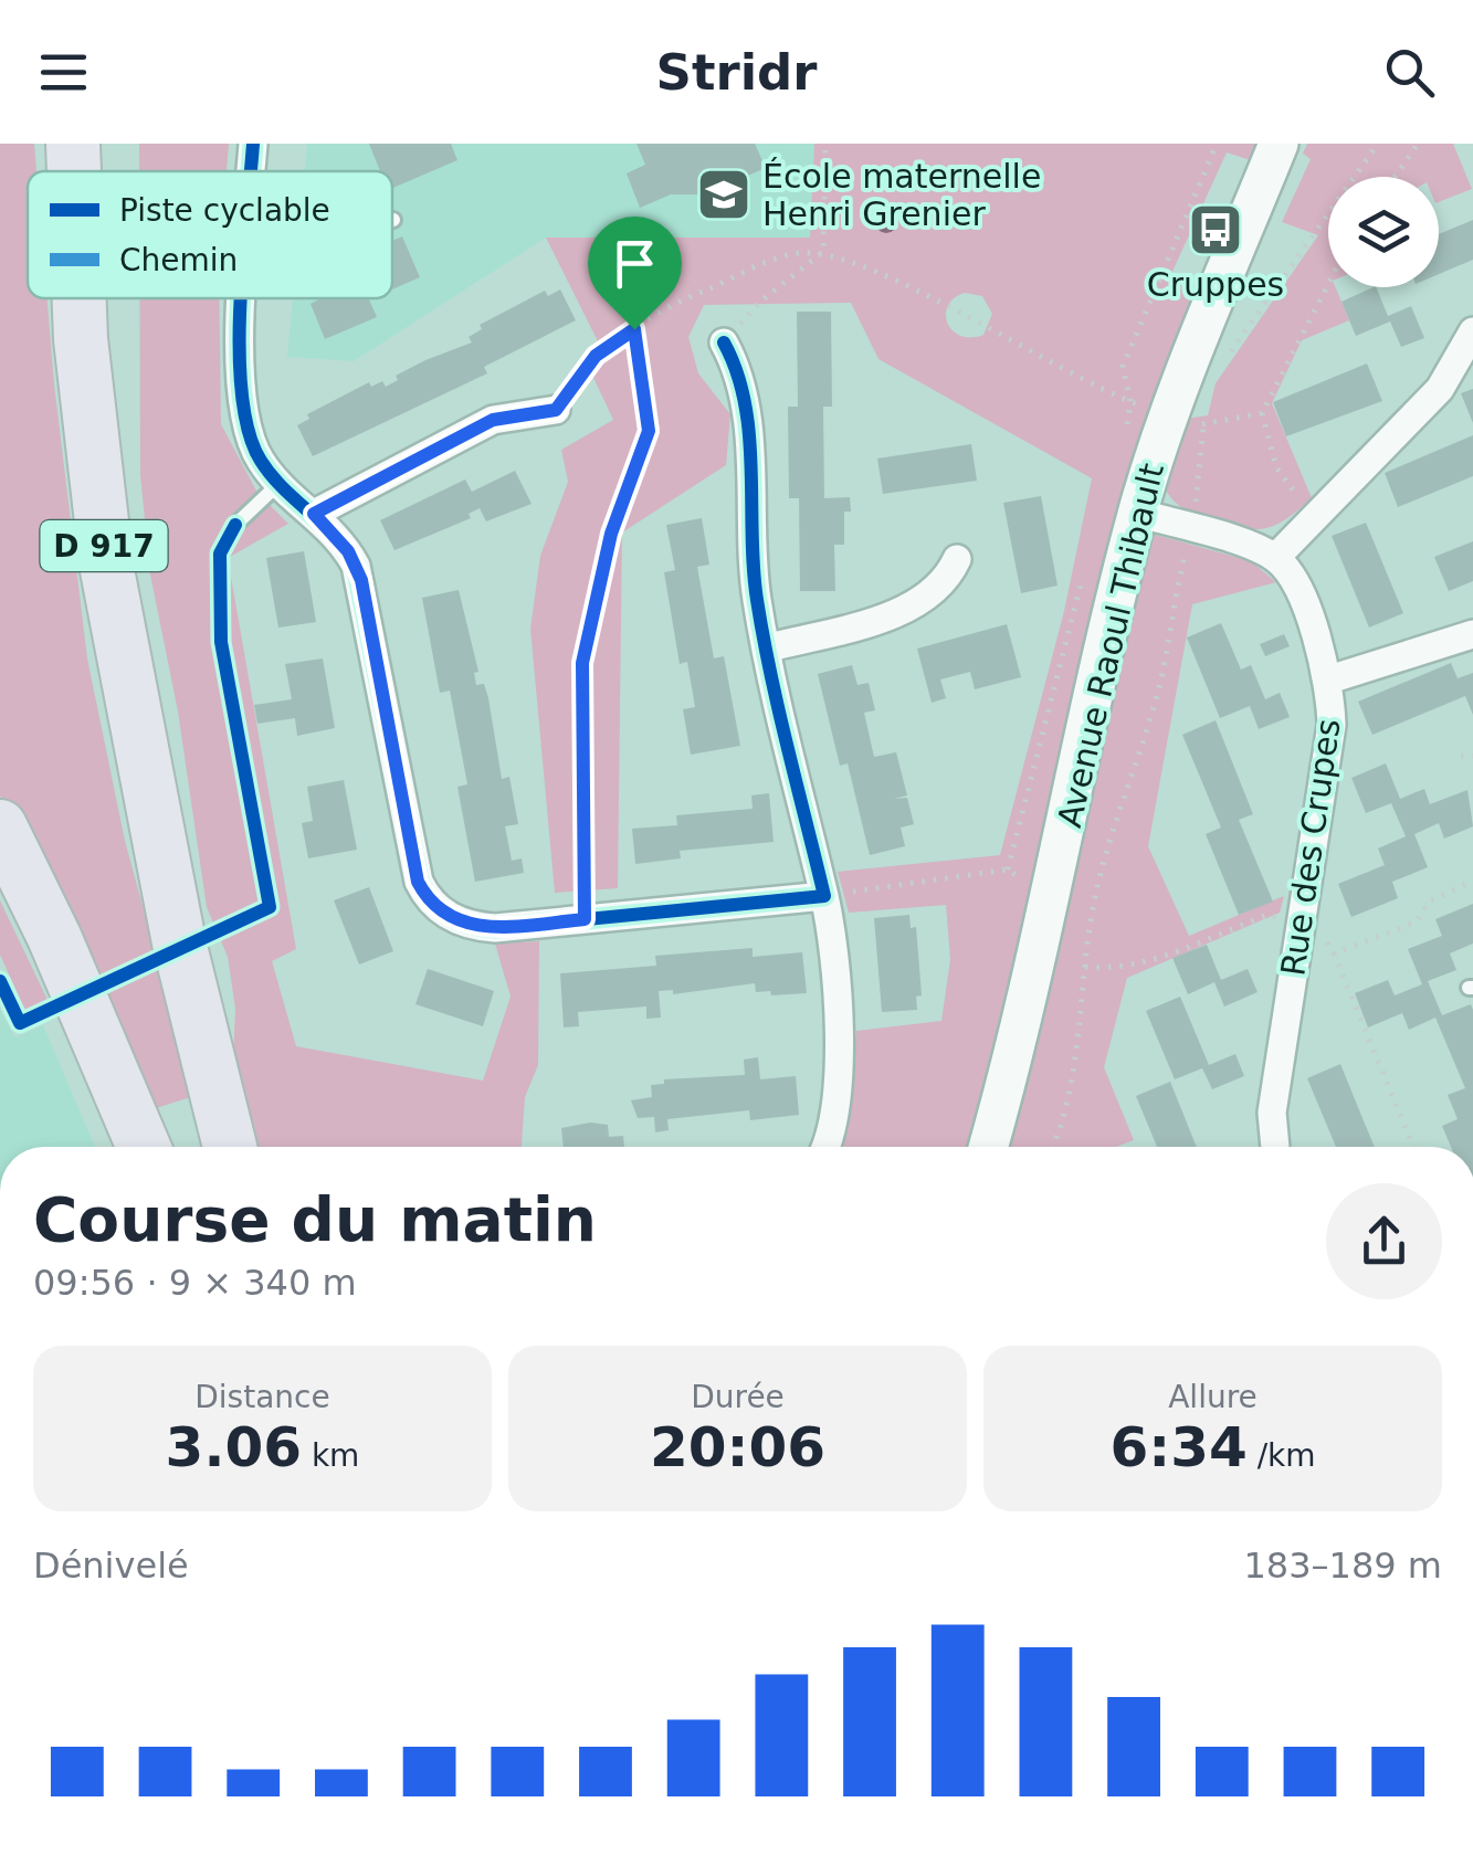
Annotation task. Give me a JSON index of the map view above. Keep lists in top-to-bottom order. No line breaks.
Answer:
{"streets":{"highway":["D 917"],"street":["Avenue Raoul Thibault","Rue des Crupes"]},"places":{"school or university":["École maternelle Henri Grenier"],"bus stop":["Cruppes"]},"legend":["Piste cyclable","Chemin"],"page":{"header":"Stridr","heading":["Course du matin","09:56 · 9 × 340 m"],"stats":[["Distance","3.06 km"],["Durée","20:06"],["Allure","6:34 /km"]],"chart":["Dénivelé","183–189 m"]}}
